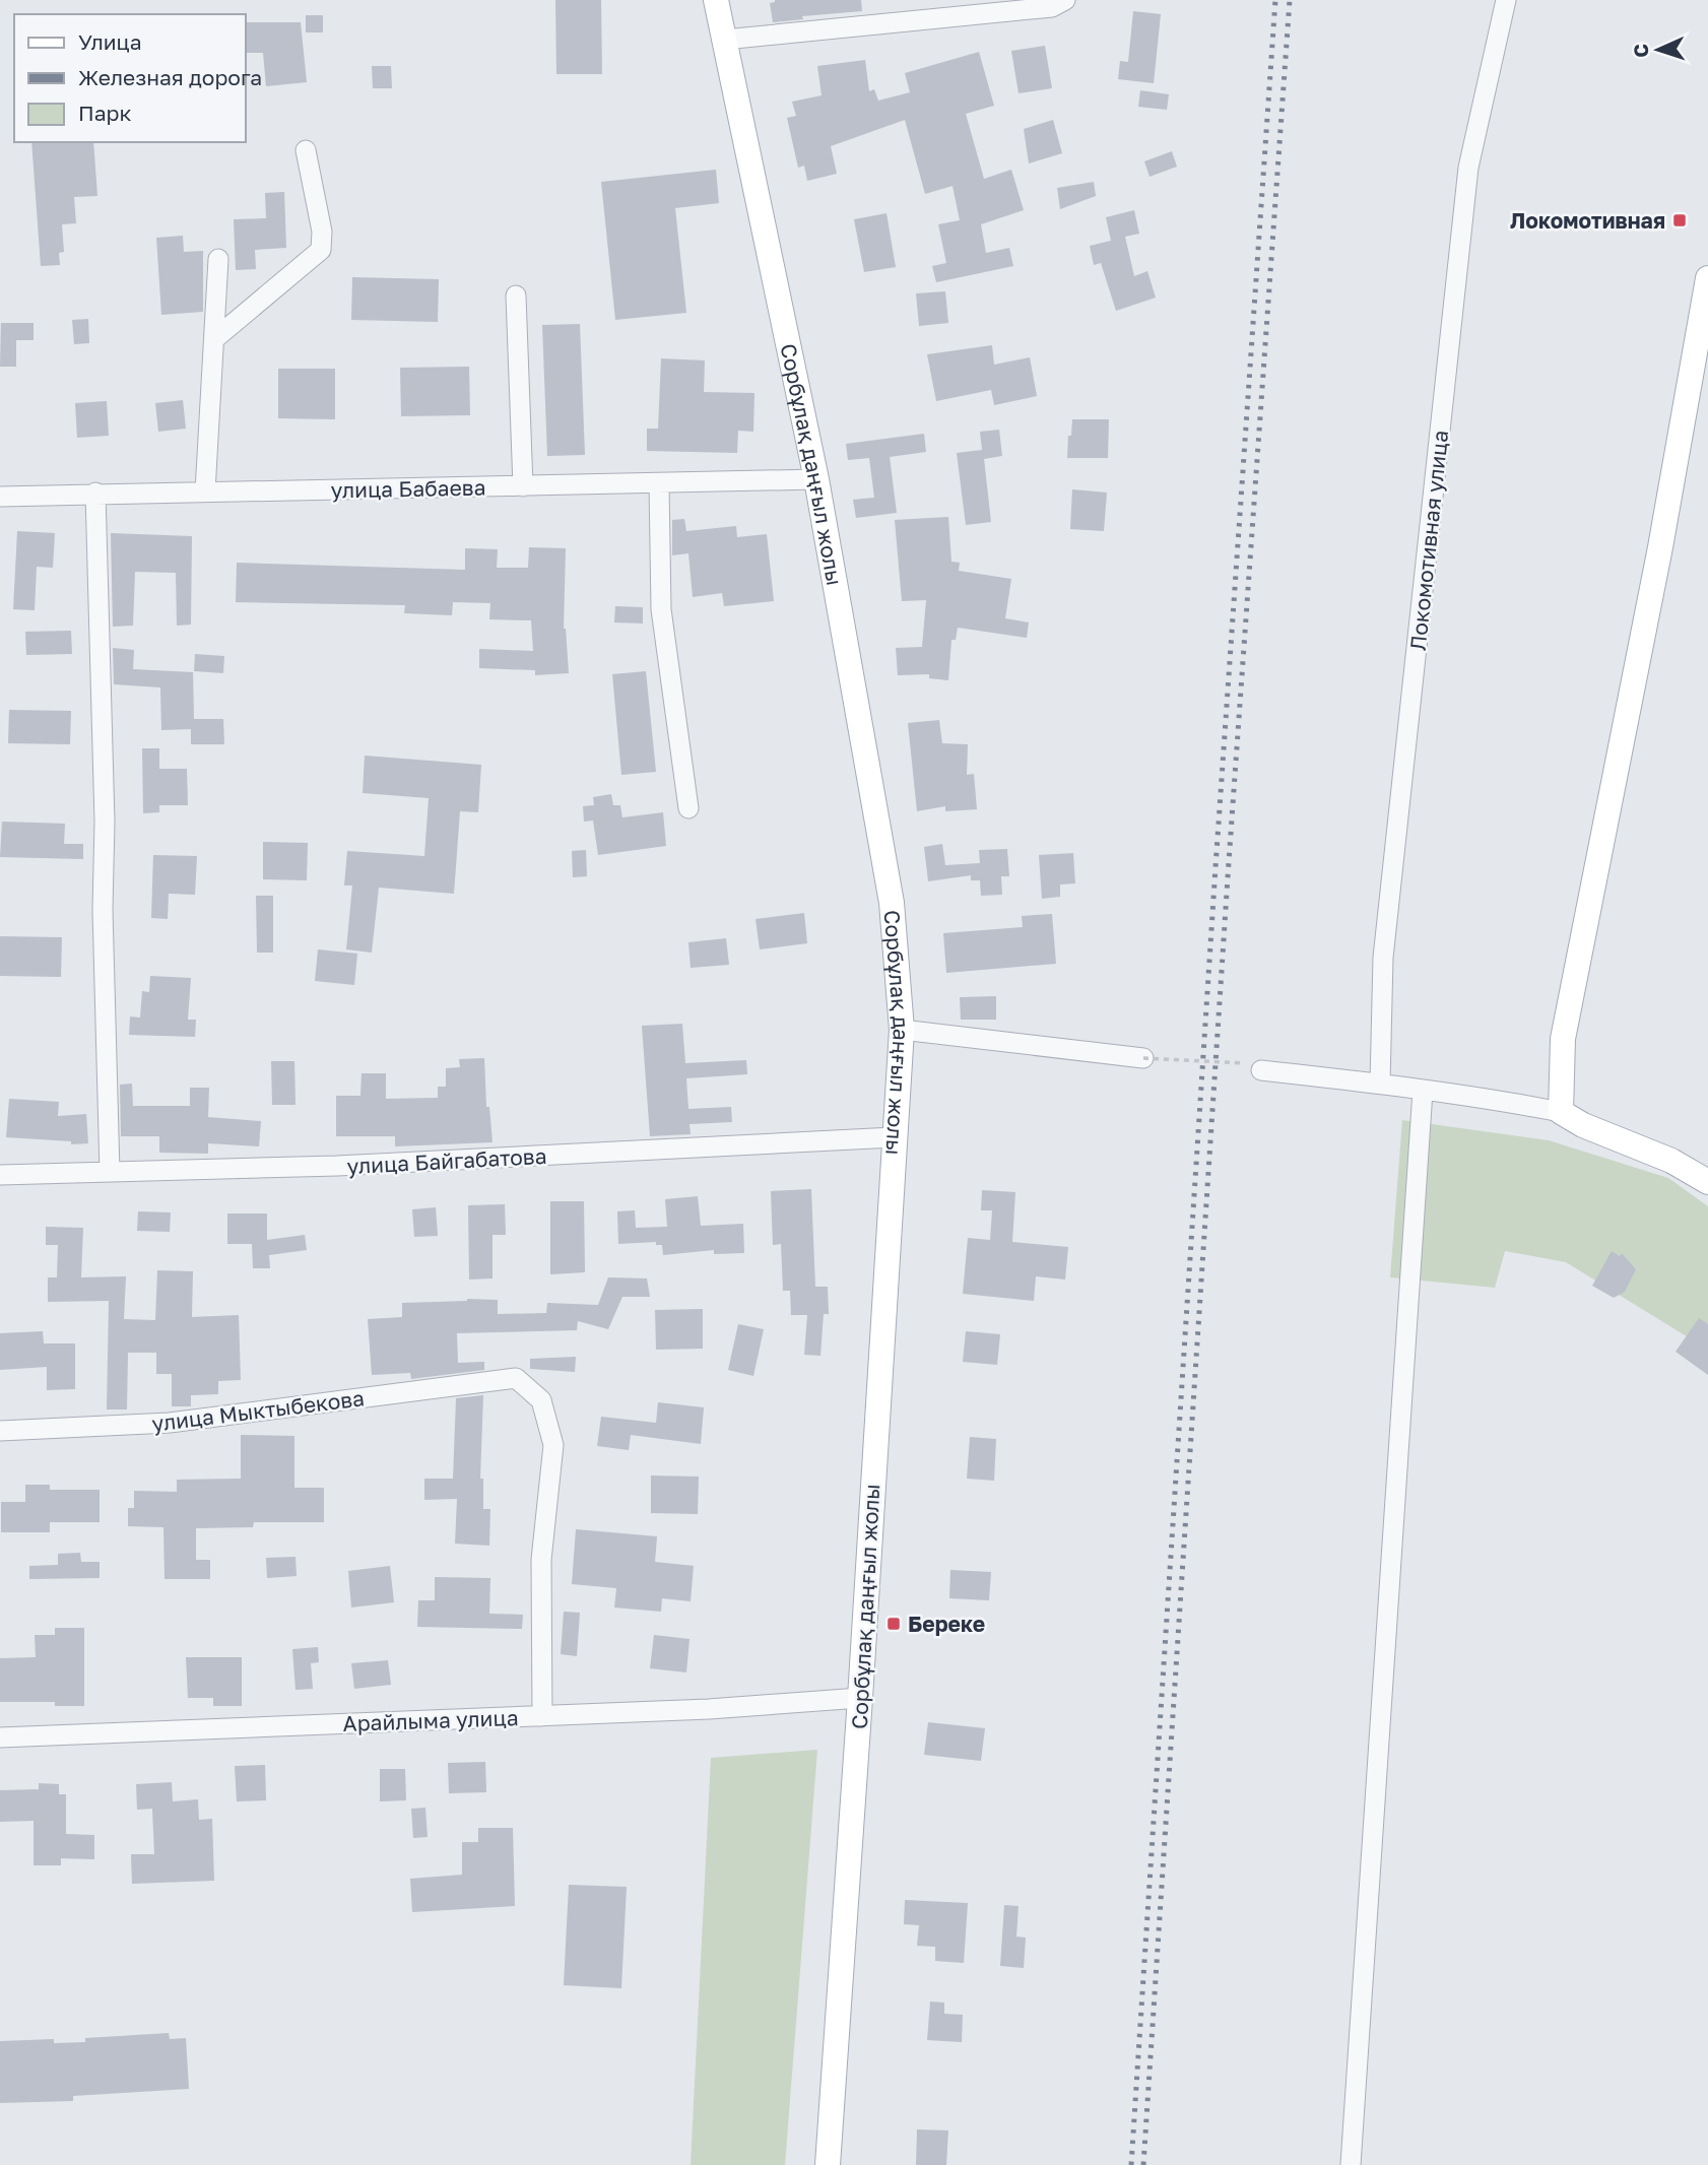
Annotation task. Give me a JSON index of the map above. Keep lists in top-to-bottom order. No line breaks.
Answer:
{"streets":{"main road":["Сорбұлақ даңғыл жолы"],"street":["улица Бабаева","Локомотивная улица","улица Байгабатова","улица Мыктыбекова","Арайлыма улица"]},"crossings":[["Сорбұлақ даңғыл жолы","улица Бабаева"],["Сорбұлақ даңғыл жолы","улица Байгабатова"],["Сорбұлақ даңғыл жолы","Арайлыма улица"],["улица Мыктыбекова","Арайлыма улица"]],"places":{"transit":["Локомотивная","Береке"]},"legend":["Улица","Железная дорога","Парк"],"north":"left"}
